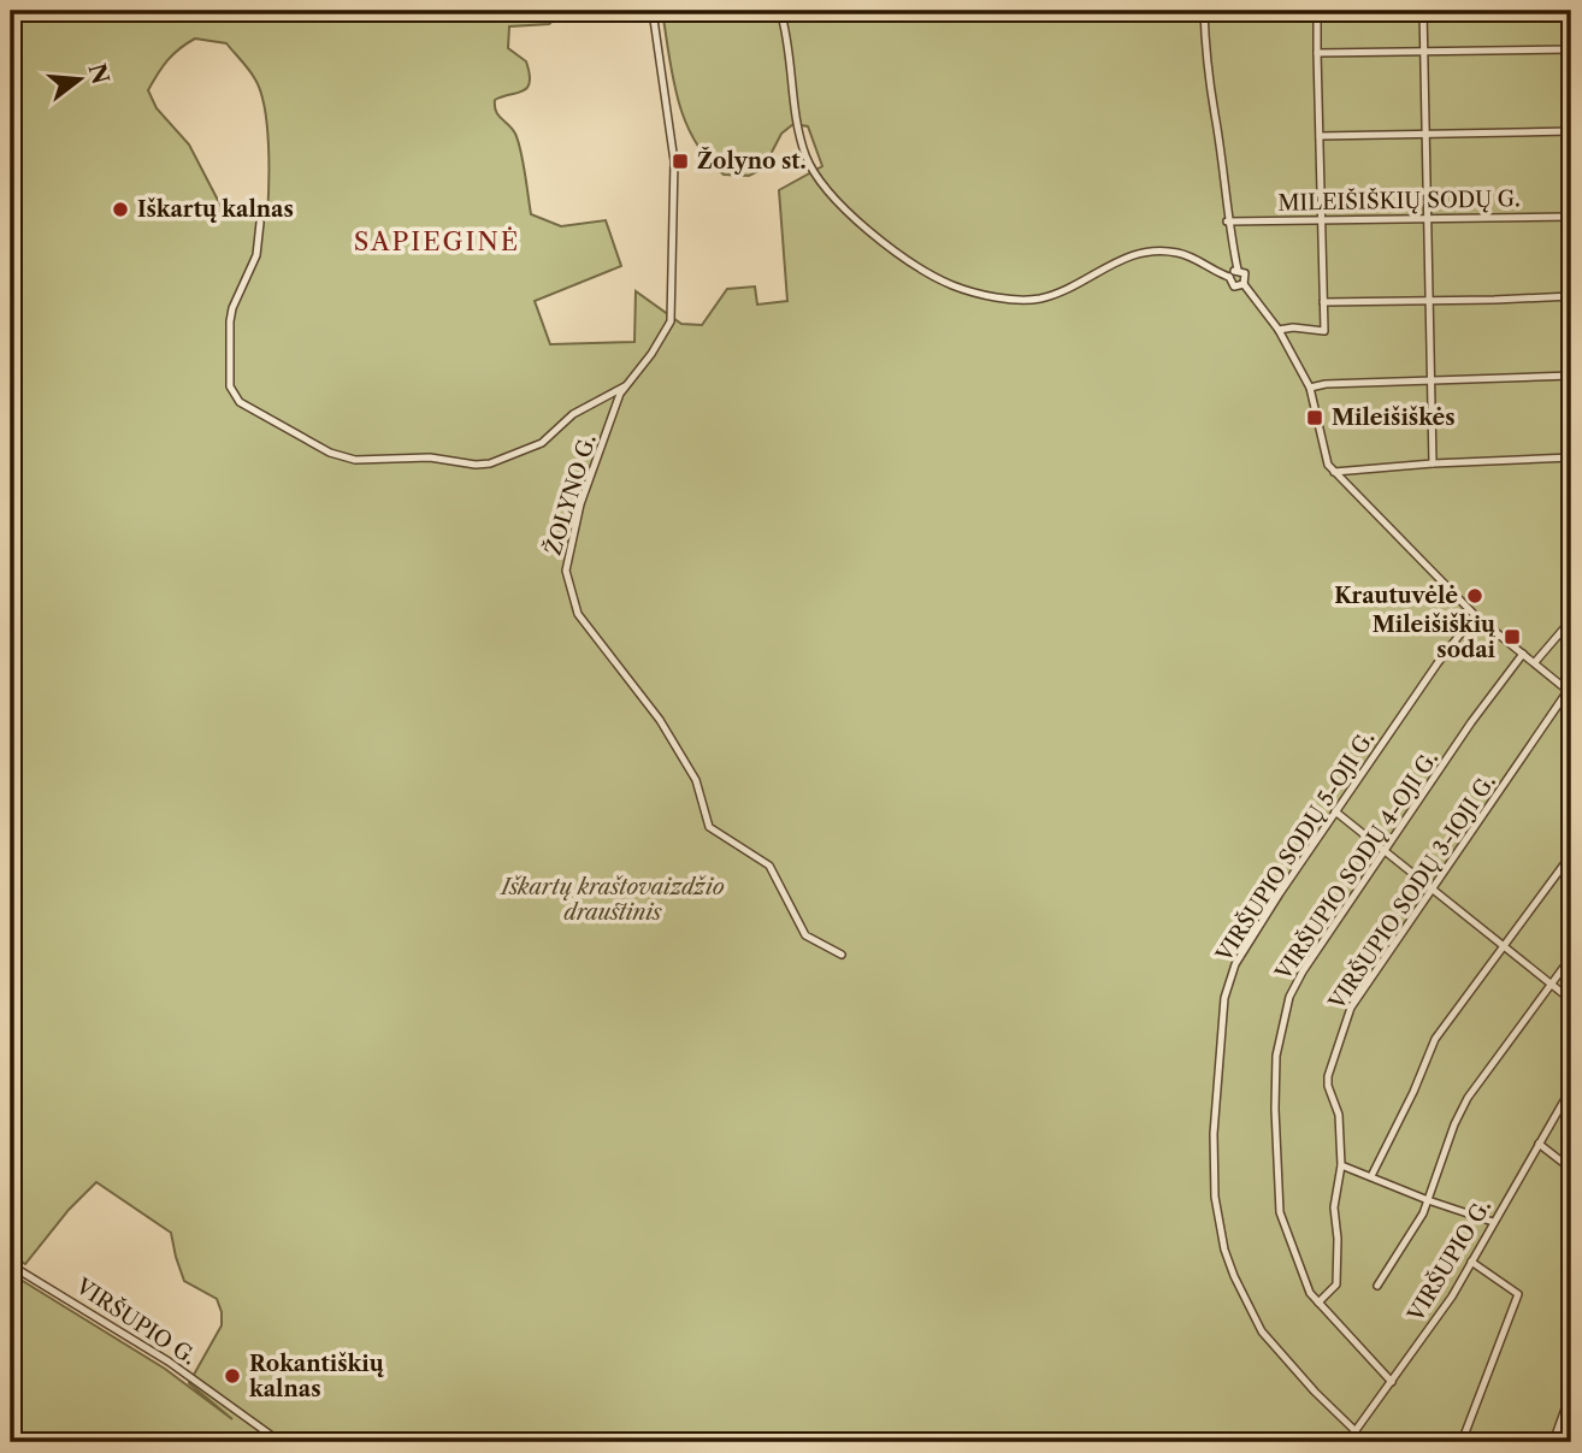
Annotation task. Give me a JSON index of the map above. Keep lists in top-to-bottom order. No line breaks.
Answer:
{"streets":{"street":["MILEIŠIŠKIŲ SODŲ G.","ŽOLYNO G.","VIRŠUPIO SODŲ 5-OJI G.","VIRŠUPIO SODŲ 4-OJI G.","VIRŠUPIO SODŲ 3-IOJI G.","VIRŠUPIO G."]},"crossings":[["VIRŠUPIO SODŲ 5-OJI G.","VIRŠUPIO G."],["VIRŠUPIO SODŲ 4-OJI G.","VIRŠUPIO SODŲ 3-IOJI G."],["VIRŠUPIO SODŲ 4-OJI G.","VIRŠUPIO G."]],"districts":["SAPIEGINĖ"],"parks":["Iškartų kraštovaizdžio draustinis"],"places":{"transit":["Žolyno st.","Mileišiškės","Mileišiškių sodai"],"other":["Iškartų kalnas","Krautuvėlė","Rokantiškių kalnas"]},"north":"right"}
